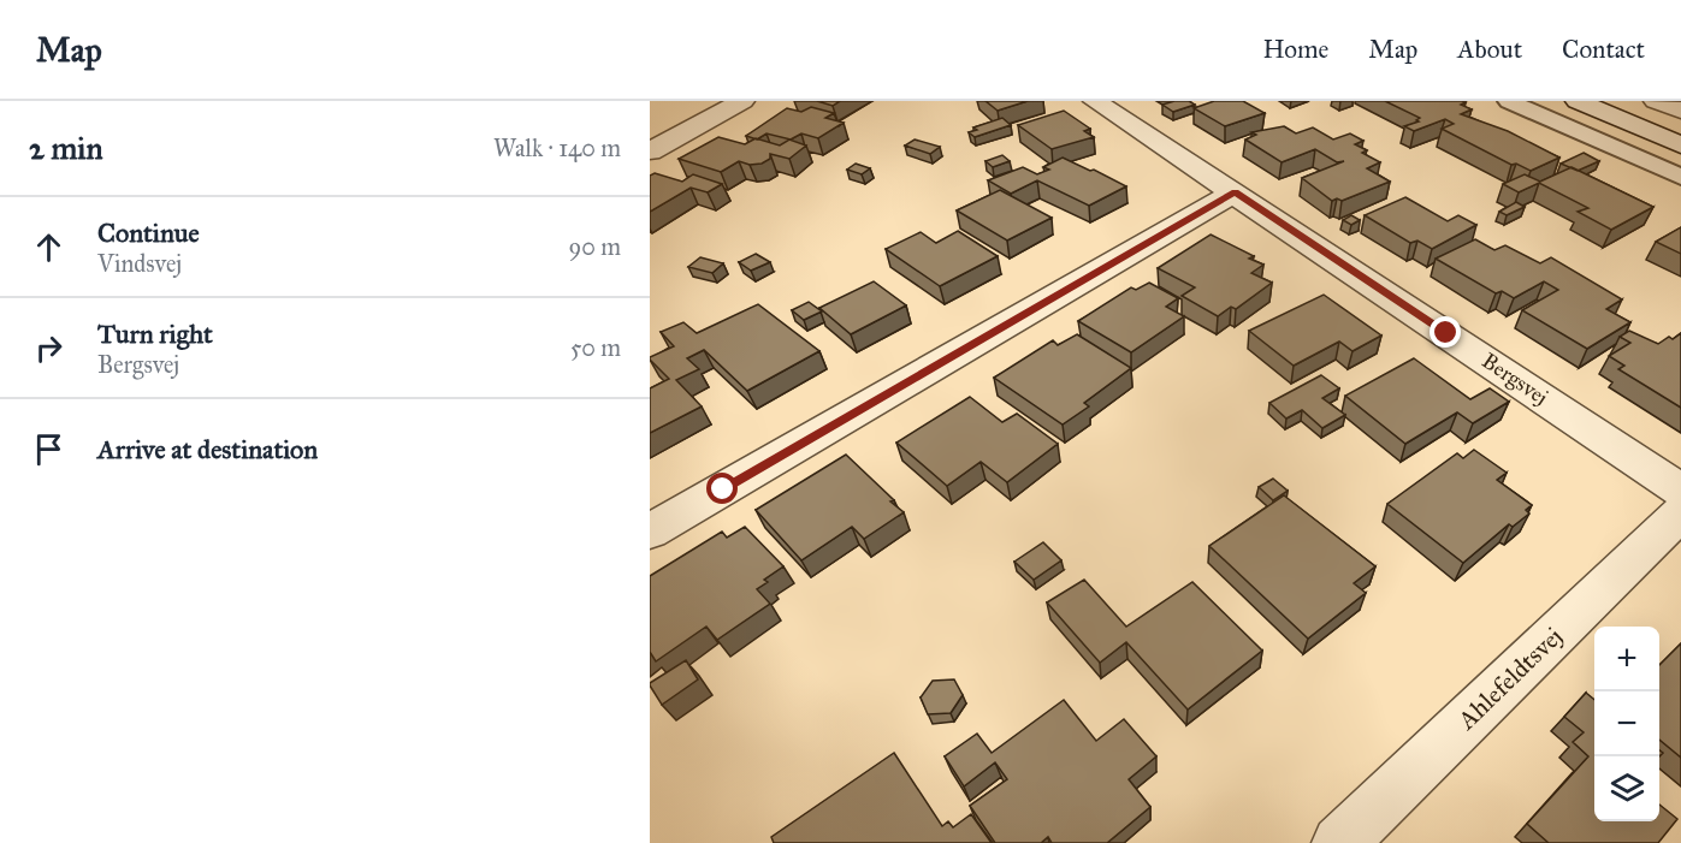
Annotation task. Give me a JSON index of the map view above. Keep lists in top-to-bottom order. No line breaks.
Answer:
{"streets":{"street":["Bergsvej","Ahlefeldtsvej"]},"page":{"header":"Map","nav":["Home","Map","About","Contact"],"heading":["2 min","Walk · 140 m"],"list":[["Continue","Vindsvej","90 m"],["Turn right","Bergsvej","50 m"],"Arrive at destination"],"map_buttons":["+","−"]}}
